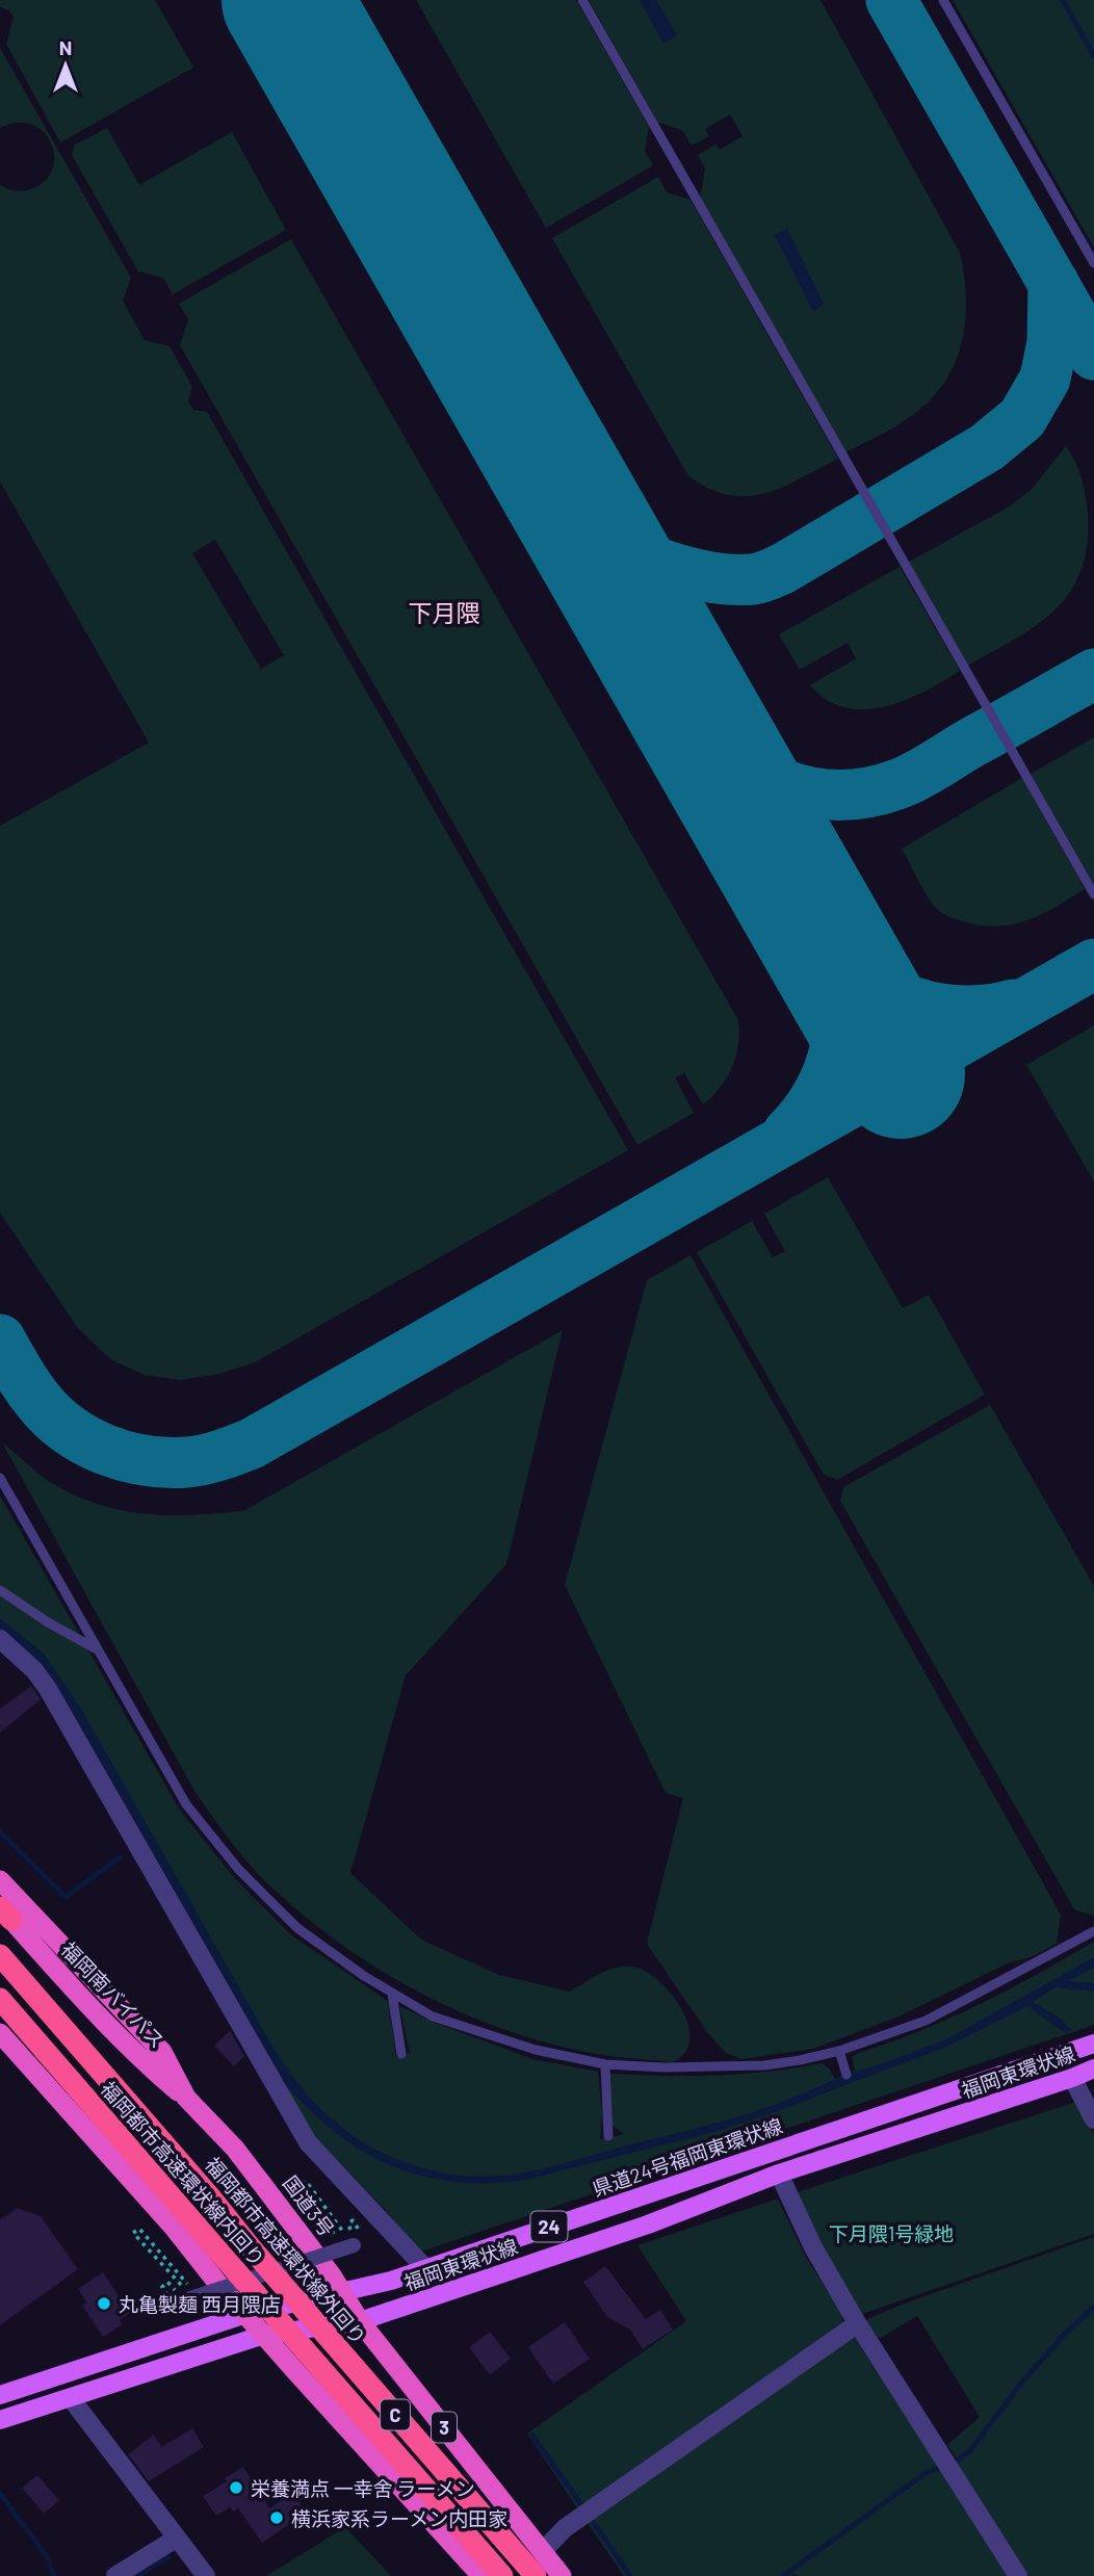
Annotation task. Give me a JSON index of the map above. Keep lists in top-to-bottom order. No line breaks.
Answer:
{"streets":{"highway":["福岡南バイパス","福岡都市高速環状線内回り","国道3号","福岡都市高速環状線外回り","C","3"],"main road":["福岡東環状線","県道24号福岡東環状線","24"]},"crossings":[["福岡南バイパス","国道3号"],["福岡東環状線","国道3号"],["県道24号福岡東環状線","国道3号"]],"districts":["下月隈"],"parks":["下月隈1号緑地"],"places":["丸亀製麺 西月隈店","栄養満点 一幸舍 ラーメン","横浜家系ラーメン内田家"],"north":"top"}
